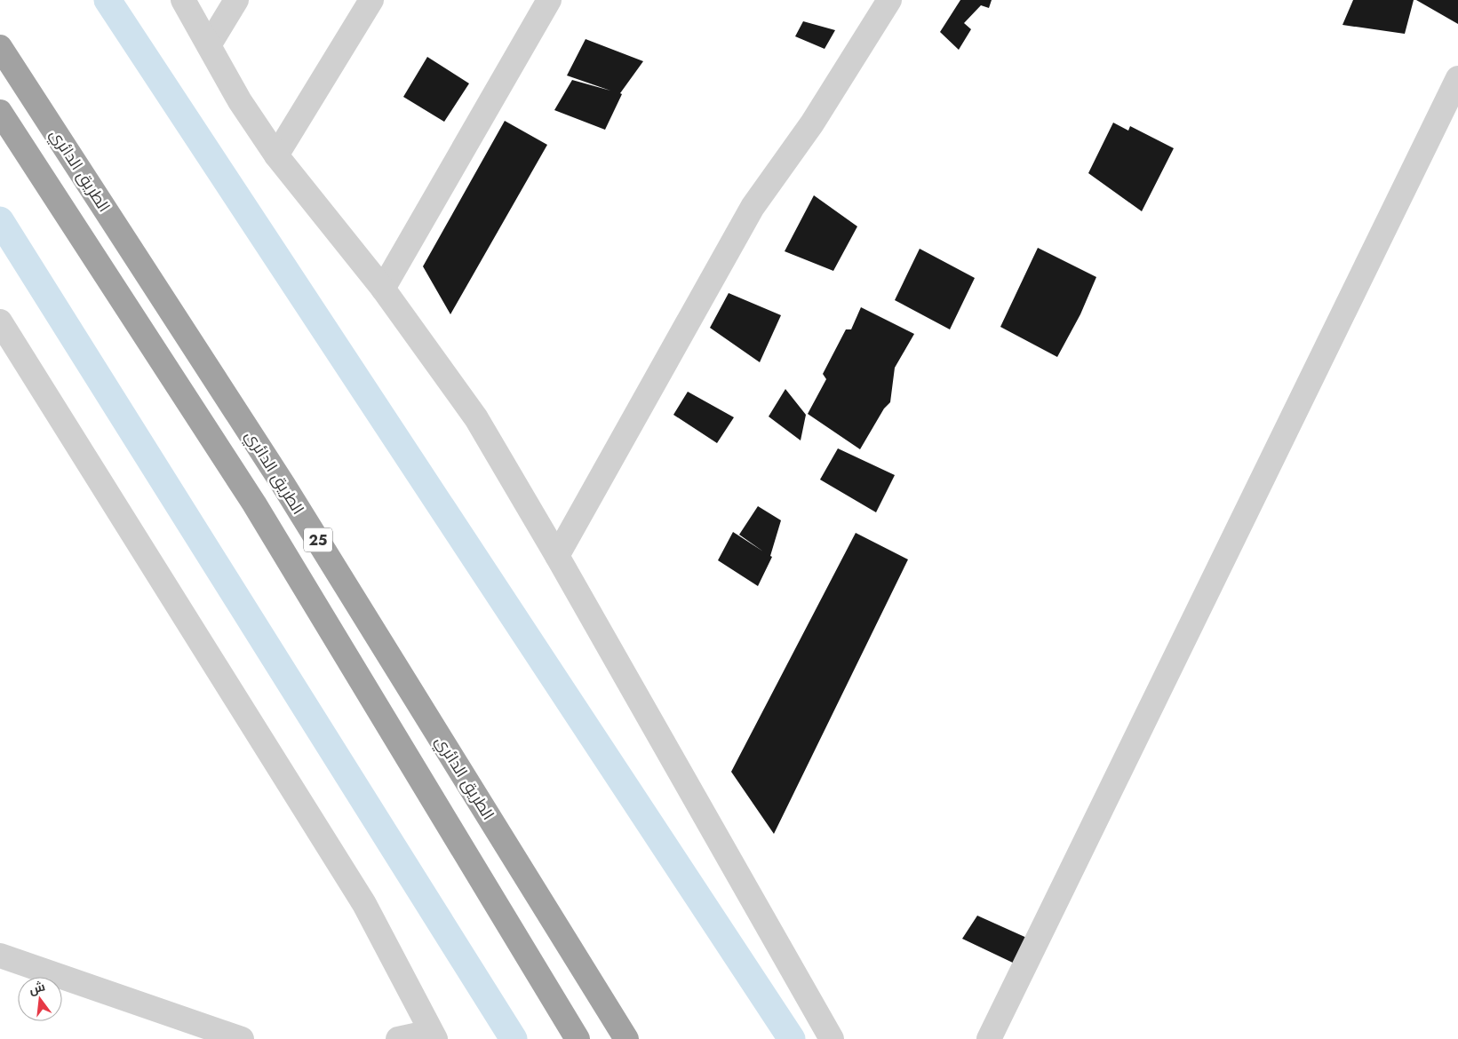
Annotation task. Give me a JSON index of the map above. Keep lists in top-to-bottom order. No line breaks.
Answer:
{"streets":{"highway":["الطريق الدائري","25"]},"north":"top"}
